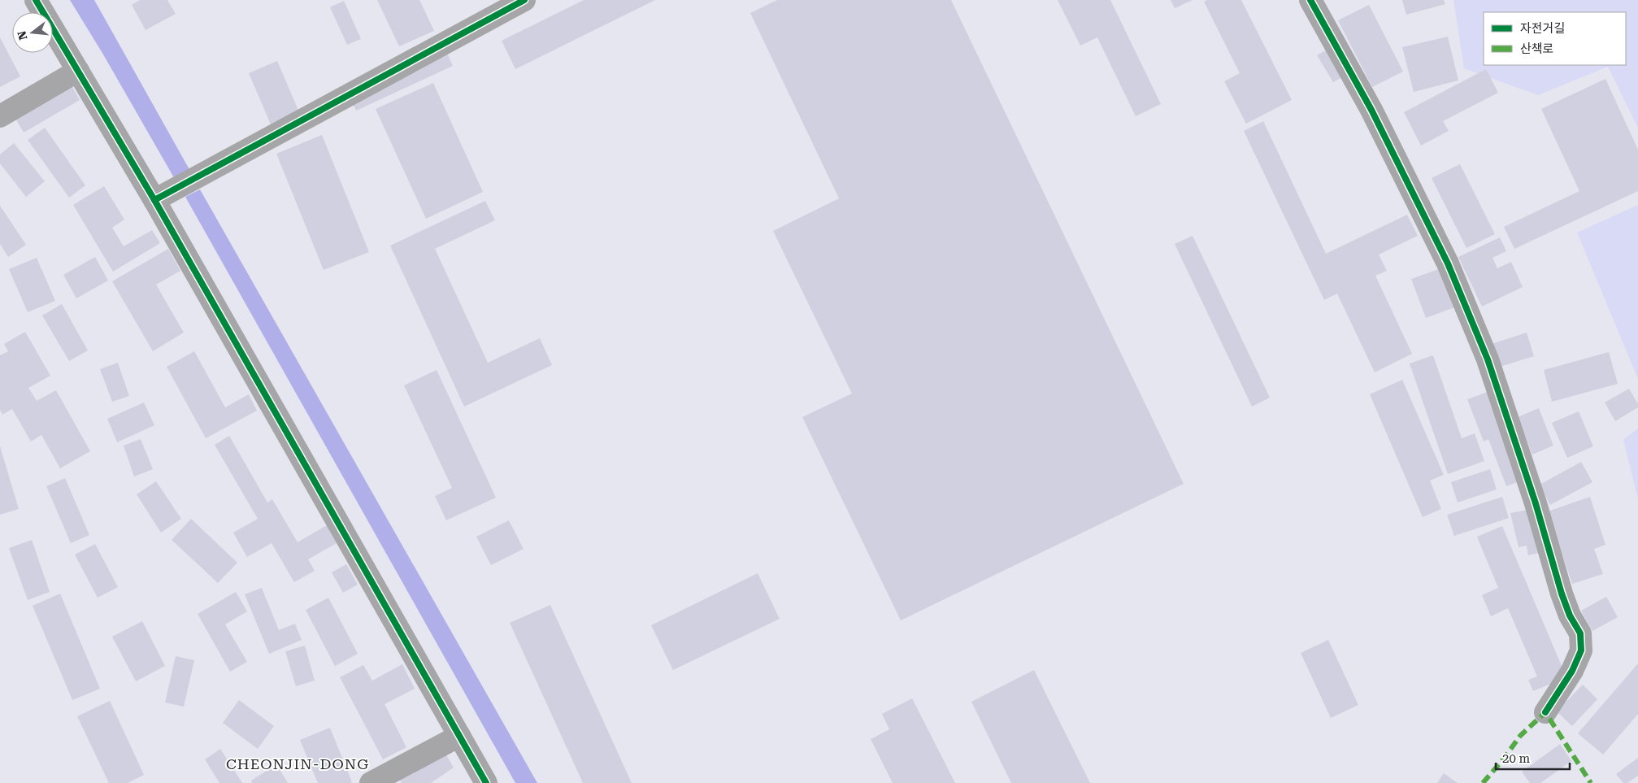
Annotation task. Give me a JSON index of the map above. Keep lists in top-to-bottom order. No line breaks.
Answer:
{"districts":["CHEONJIN-DONG"],"legend":["자전거길","산책로"],"scale_bar":"20 m","north":"left"}
